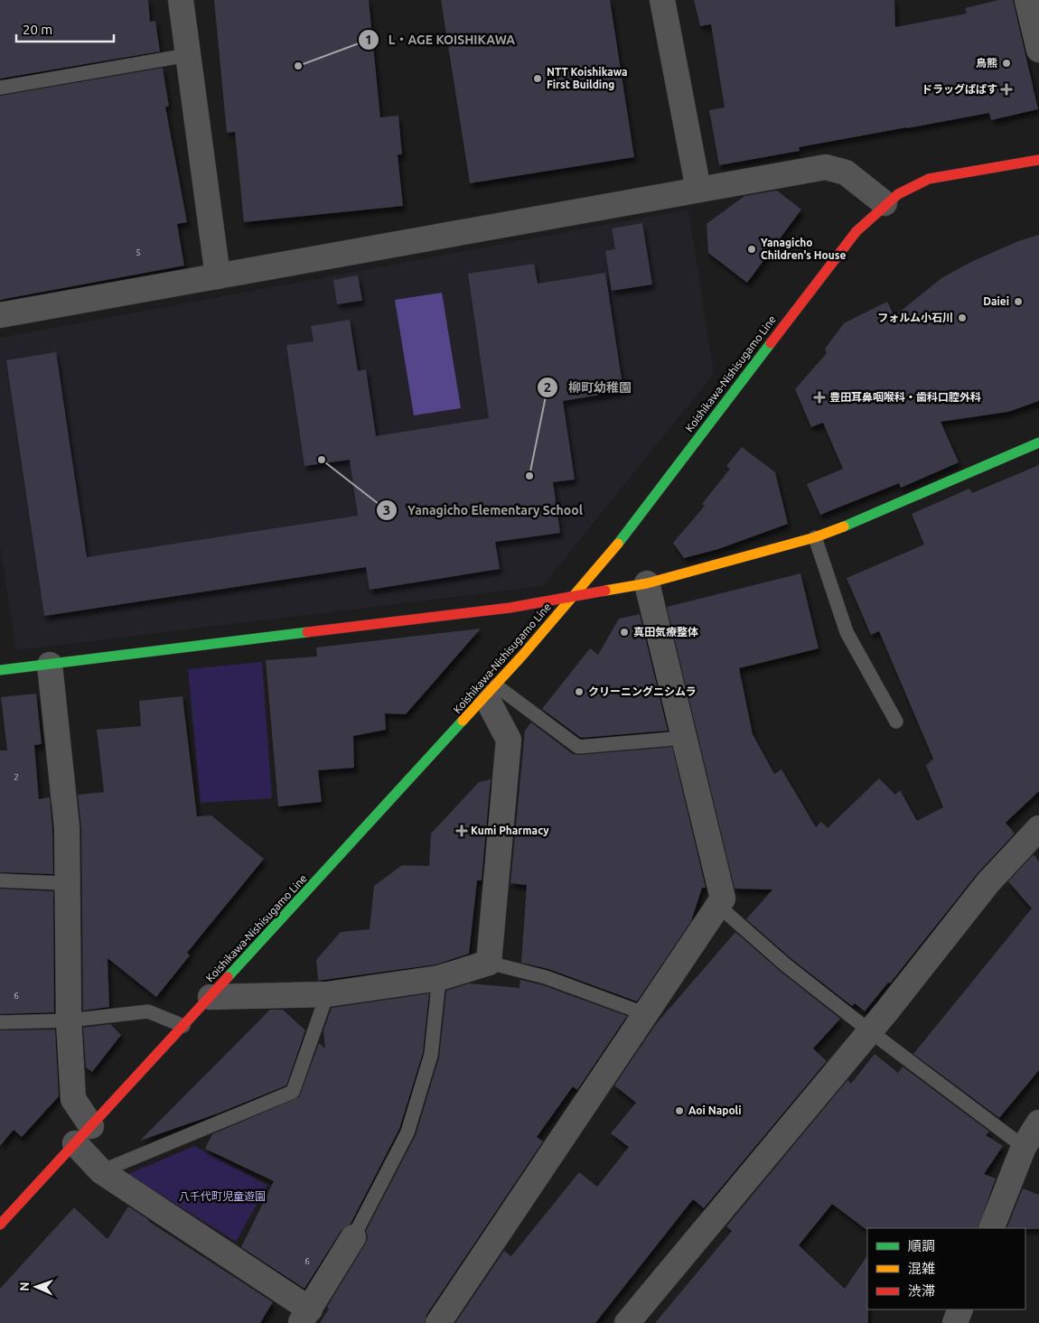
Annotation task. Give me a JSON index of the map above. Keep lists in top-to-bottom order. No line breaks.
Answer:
{"streets":{"main road":["Koishikawa-Nishisugamo Line"]},"parks":["八千代町児童遊園"],"places":{"other":["鳥熊","L・AGE KOISHIKAWA","NTT Koishikawa First Building","Yanagicho Children's House","Daiei","フォルム小石川","Yanagicho Elementary School","柳町幼稚園","真田気療整体","クリーニングニシムラ","Aoi Napoli"],"health":["ドラッグぱぱす","豊田耳鼻咽喉科・歯科口腔外科","Kumi Pharmacy"]},"house_numbers":["5","2","6","6"],"legend":["順調","混雑","渋滞"],"scale_bar":"20 m","north":"left"}
